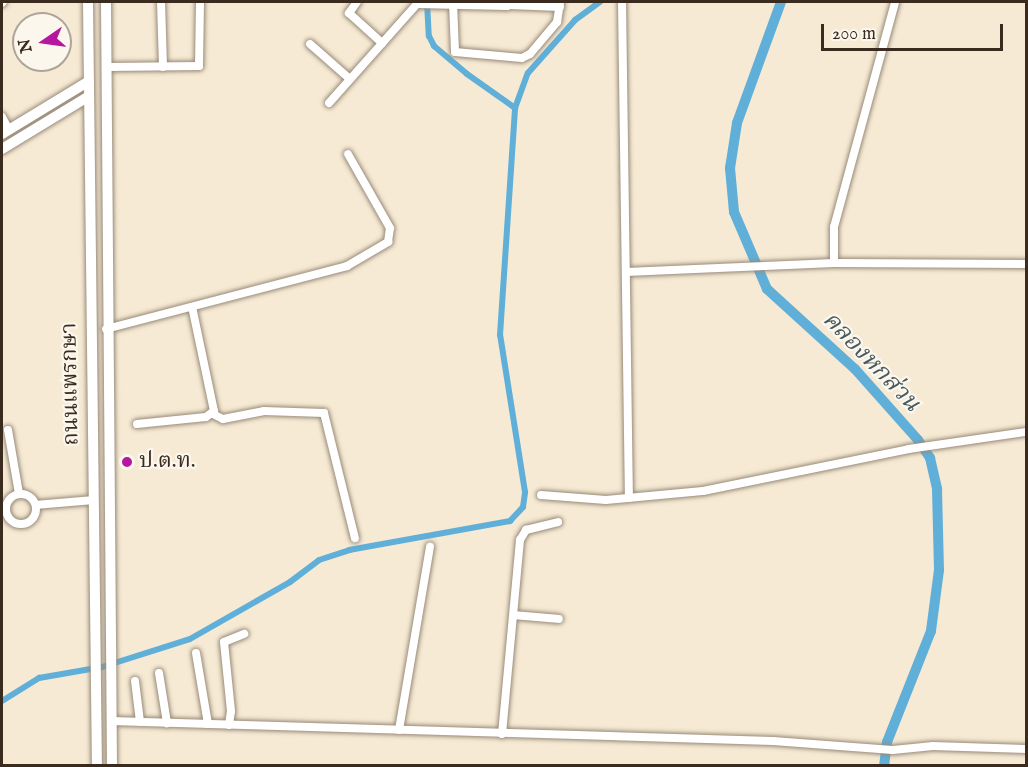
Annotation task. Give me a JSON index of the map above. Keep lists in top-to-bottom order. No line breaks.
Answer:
{"streets":{"main road":["ถนนแพรกษา"]},"water":["คลองหกส่วน"],"places":["ป.ต.ท."],"scale_bar":"200 m","north":"left"}
